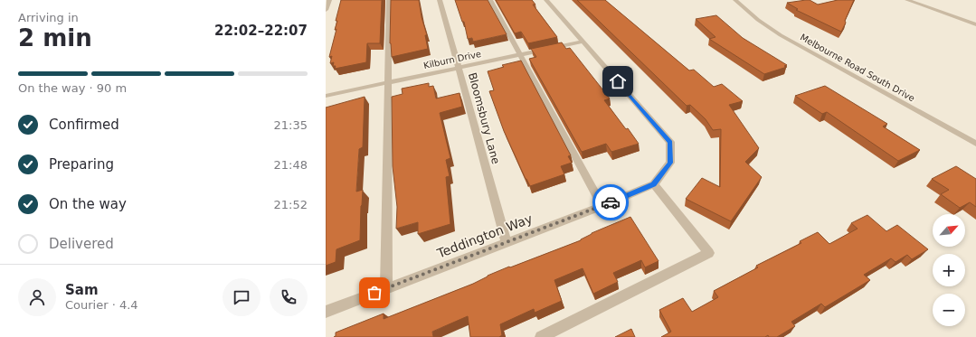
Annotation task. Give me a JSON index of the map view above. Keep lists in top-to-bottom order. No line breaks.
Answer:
{"streets":{"street":["Kilburn Drive","Melbourne Road South Drive","Bloomsbury Lane","Teddington Way"]},"crossings":[["Kilburn Drive","Bloomsbury Lane"],["Bloomsbury Lane","Teddington Way"]],"north":"top right","page":{"heading":["2 min","Arriving in","22:02–22:07"],"panel":["Sam","Courier · 4.4"],"bar":"On the way · 90 m","list":[["Confirmed","21:35"],["Preparing","21:48"],["On the way","21:52"],"Delivered"],"map_buttons":["+","−"]}}
